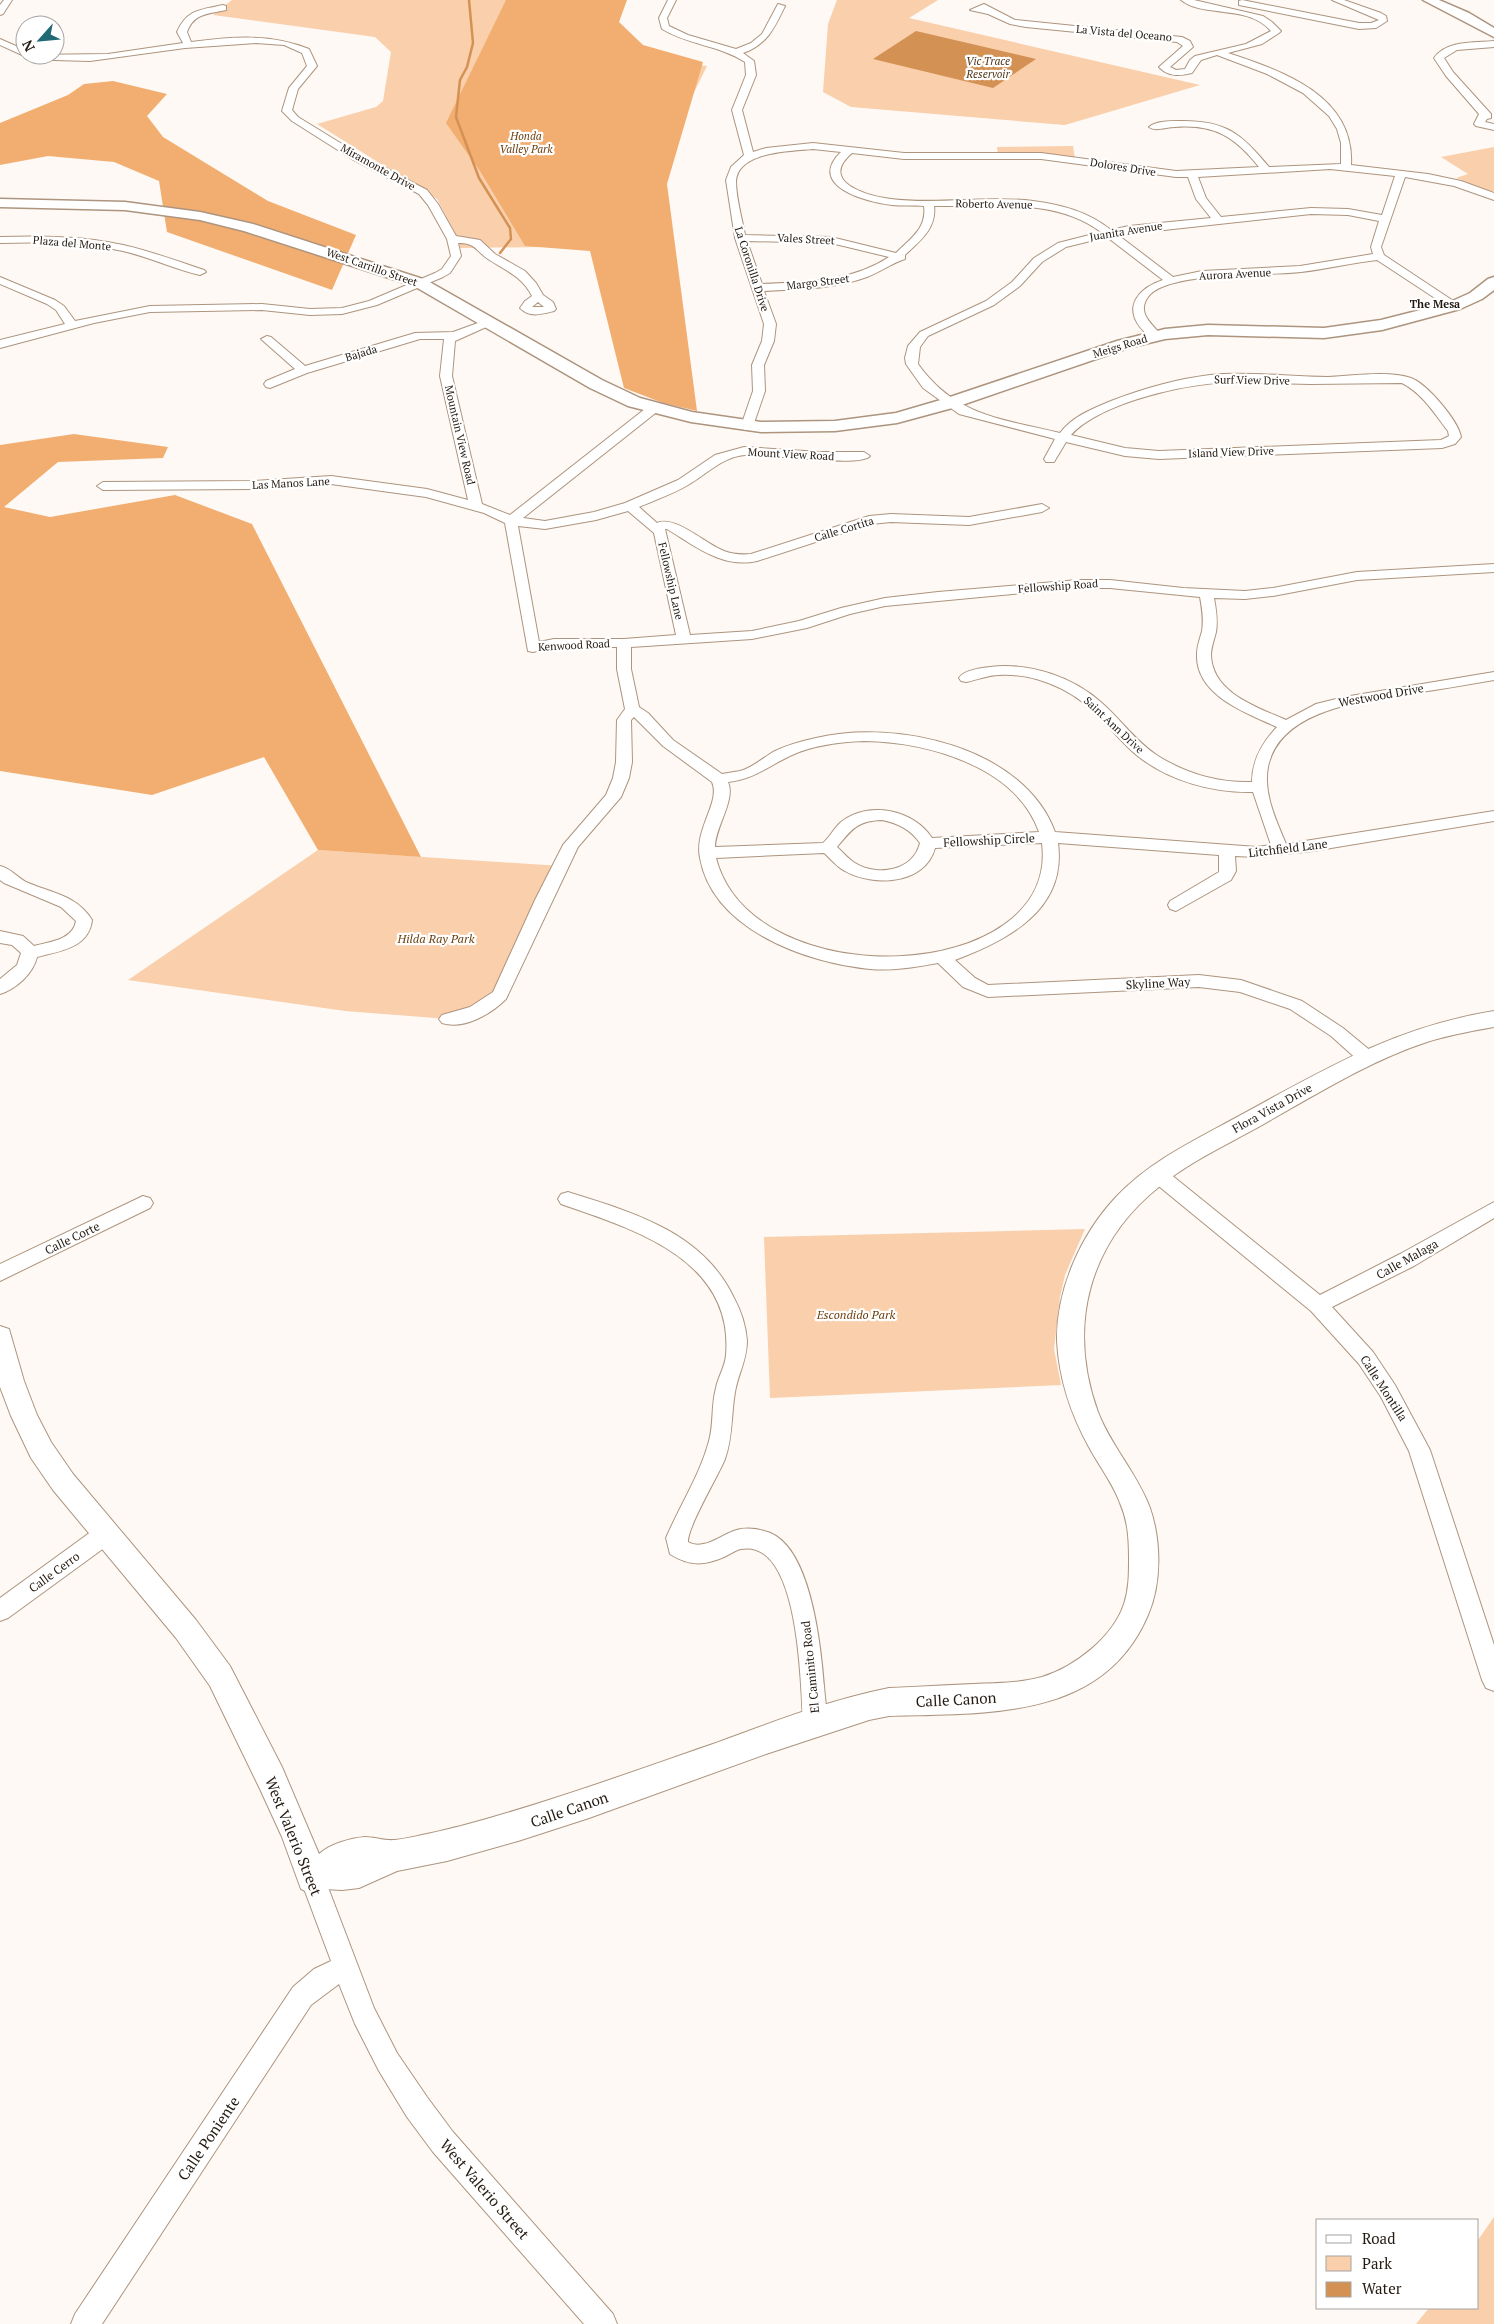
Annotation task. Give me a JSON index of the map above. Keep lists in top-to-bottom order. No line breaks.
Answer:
{"streets":{"main road":["West Carrillo Street","Meigs Road"],"street":["La Vista del Oceano","Miramonte Drive","Dolores Drive","Roberto Avenue","Juanita Avenue","Vales Street","Plaza del Monte","La Coronilla Drive","Aurora Avenue","Margo Street","Bajada","Surf View Drive","Mountain View Road","Island View Drive","Mount View Road","Las Manos Lane","Calle Cortita","Fellowship Lane","Fellowship Road","Kenwood Road","Westwood Drive","Saint Ann Drive","Fellowship Circle","Litchfield Lane","Skyline Way","Flora Vista Drive","Calle Corte","Calle Malaga","Calle Montilla","Calle Cerro","El Caminito Road","Calle Canon","West Valerio Street","Calle Poniente"]},"crossings":[["Miramonte Drive","West Carrillo Street"],["Dolores Drive","Roberto Avenue"],["Dolores Drive","La Coronilla Drive"],["Roberto Avenue","Juanita Avenue"],["Roberto Avenue","Aurora Avenue"],["Roberto Avenue","Margo Street"],["Juanita Avenue","Meigs Road"],["Juanita Avenue","Island View Drive"],["Vales Street","La Coronilla Drive"],["Vales Street","Margo Street"],["West Carrillo Street","La Coronilla Drive"],["West Carrillo Street","Meigs Road"],["La Coronilla Drive","Margo Street"],["La Coronilla Drive","Meigs Road"],["Aurora Avenue","Meigs Road"],["Meigs Road","Island View Drive"],["Bajada","Mountain View Road"],["Surf View Drive","Island View Drive"],["Mountain View Road","Las Manos Lane"],["Calle Cortita","Fellowship Lane"],["Fellowship Lane","Fellowship Road"],["Fellowship Road","Kenwood Road"],["Westwood Drive","Saint Ann Drive"],["Westwood Drive","Litchfield Lane"],["Fellowship Circle","Litchfield Lane"],["Skyline Way","Flora Vista Drive"],["Flora Vista Drive","Calle Montilla"],["Flora Vista Drive","Calle Canon"],["Calle Malaga","Calle Montilla"],["Calle Cerro","West Valerio Street"],["El Caminito Road","Calle Canon"],["Calle Canon","West Valerio Street"],["West Valerio Street","Calle Poniente"]],"districts":["The Mesa"],"water":["Vic Trace Reservoir"],"parks":["Honda Valley Park","Hilda Ray Park","Escondido Park"],"legend":["Road","Park","Water"],"north":"bottom left"}
